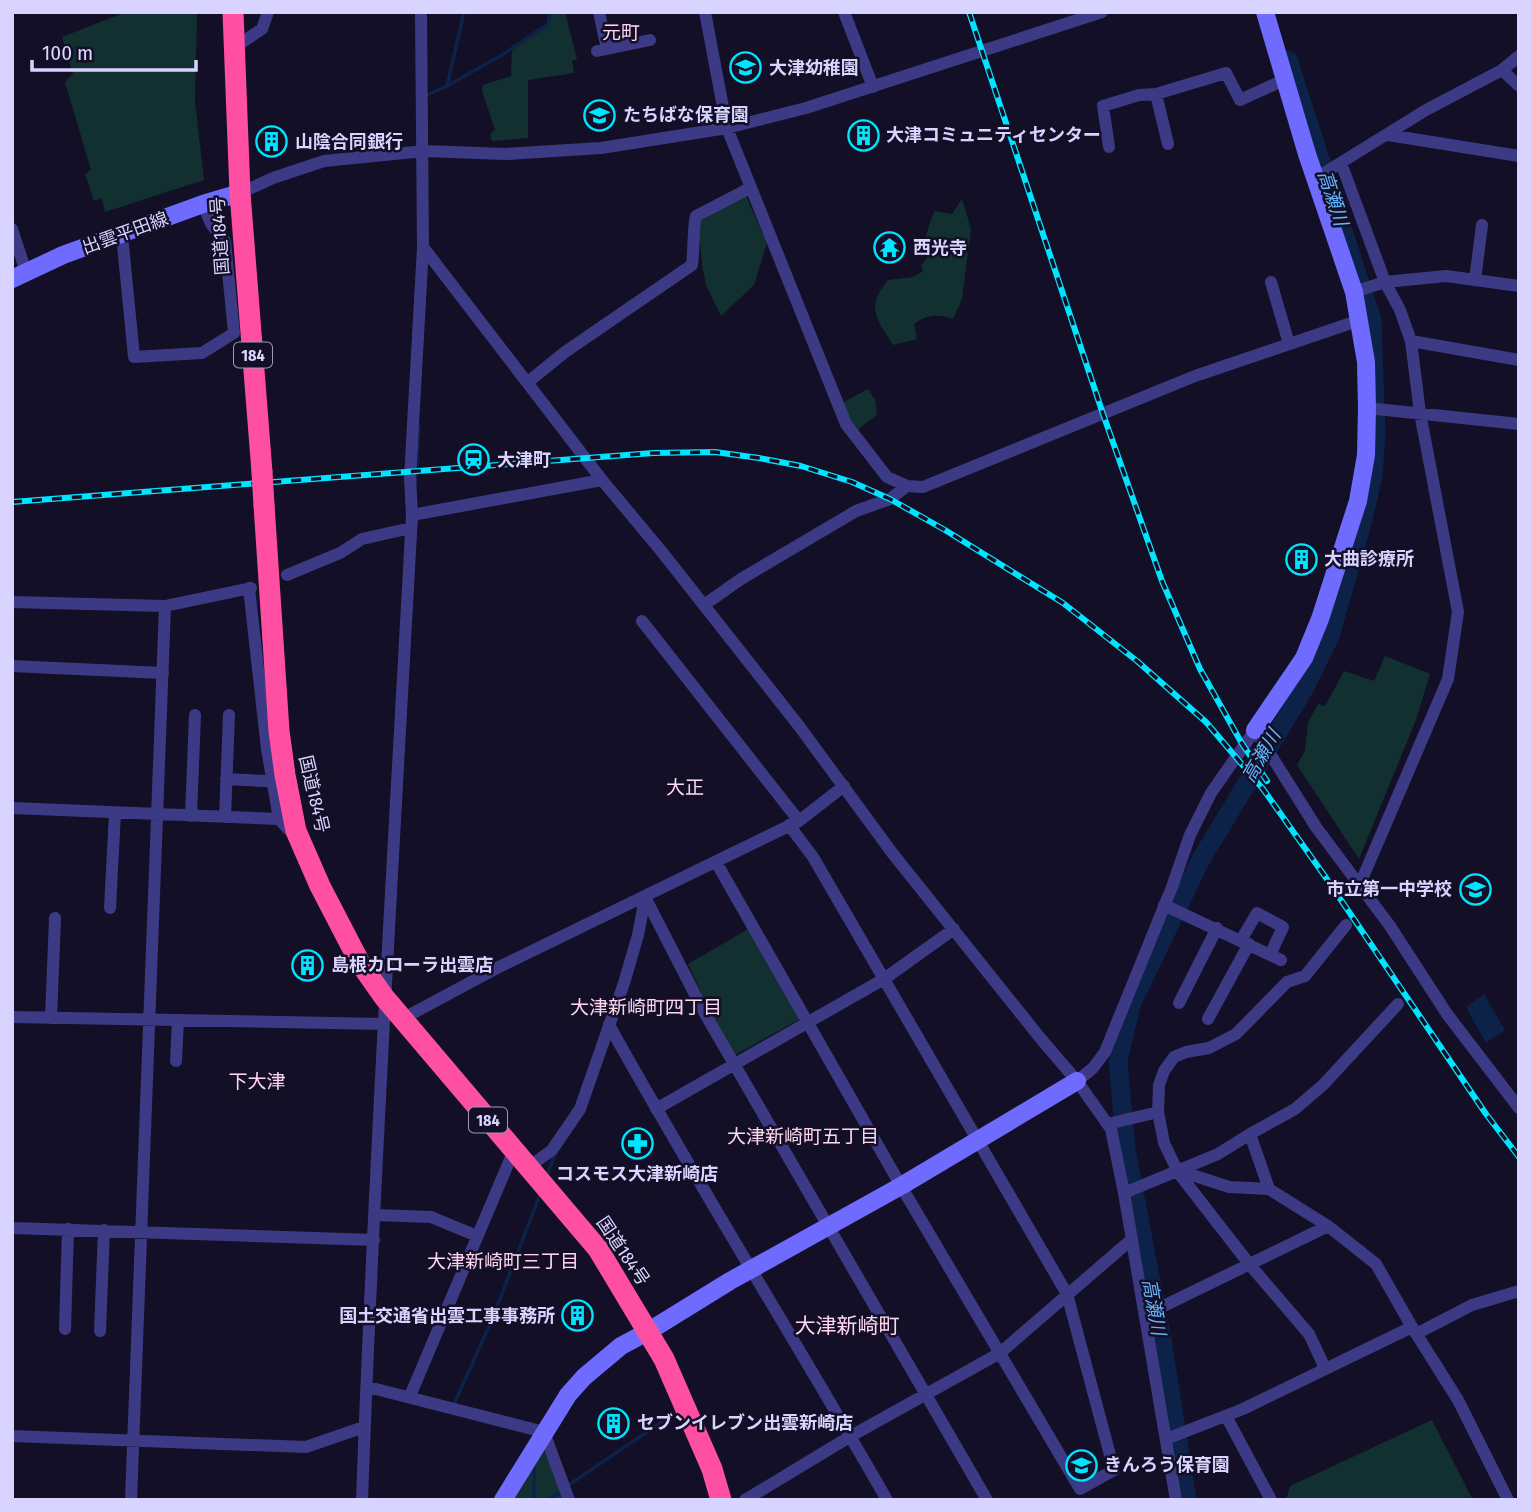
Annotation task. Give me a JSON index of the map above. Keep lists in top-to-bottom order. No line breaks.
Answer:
{"streets":{"highway":["国道184号","184"],"street":["出雲平田線"]},"crossings":[["出雲平田線","国道184号"]],"districts":["元町","大正","大津新崎町四丁目","下大津","大津新崎町五丁目","大津新崎町三丁目","大津新崎町"],"water":["高瀬川"],"places":{"school or university":["大津幼稚園","たちばな保育園","市立第一中学校","きんろう保育園"],"building":["大津コミュニティセンター","山陰合同銀行","大曲診療所","島根カローラ出雲店","国土交通省出雲工事事務所","セブンイレブン出雲新崎店"],"temple":["西光寺"],"station":["大津町"],"pharmacy":["コスモス大津新崎店"]},"scale_bar":"100 m"}
